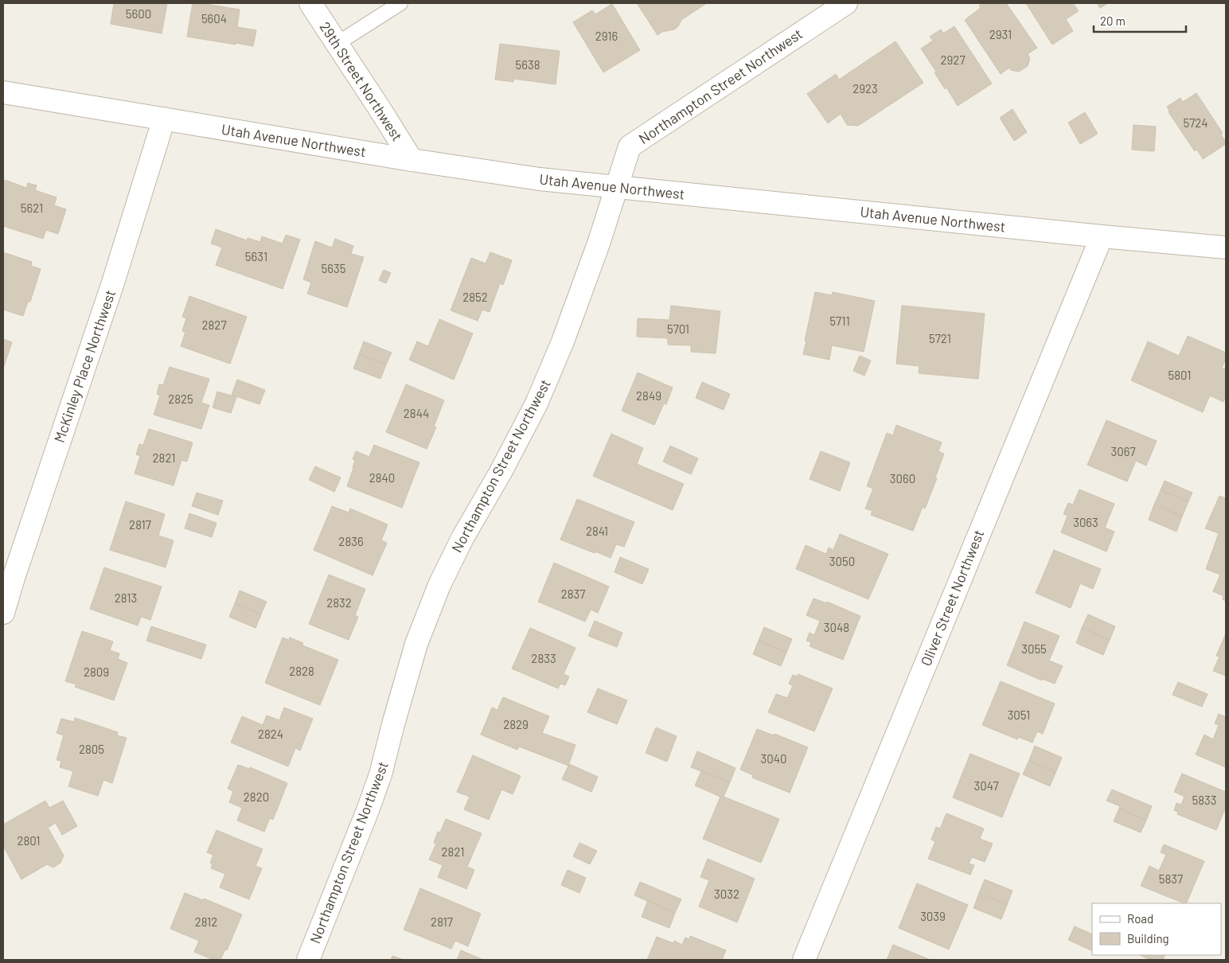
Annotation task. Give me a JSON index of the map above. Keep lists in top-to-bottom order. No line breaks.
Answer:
{"streets":{"street":["29th Street Northwest","Northampton Street Northwest","Utah Avenue Northwest","McKinley Place Northwest","Oliver Street Northwest"]},"crossings":[["29th Street Northwest","Utah Avenue Northwest"],["Northampton Street Northwest","Utah Avenue Northwest"],["Utah Avenue Northwest","McKinley Place Northwest"],["Utah Avenue Northwest","Oliver Street Northwest"]],"house_numbers":["5600","5604","2931","2916","2927","5638","2923","5724","5621","5631","5635","2852","5711","2827","5701","5721","5801","2849","2825","2844","3067","2821","2840","3060","3063","2817","2841","2836","3050","2837","2813","2832","3048","3055","2833","2828","2809","3051","2829","2824","2805","3040","3047","2820","5833","2801","2821","5837","3032","3039","2812","2817"],"legend":["Road","Building"],"scale_bar":"20 m"}
